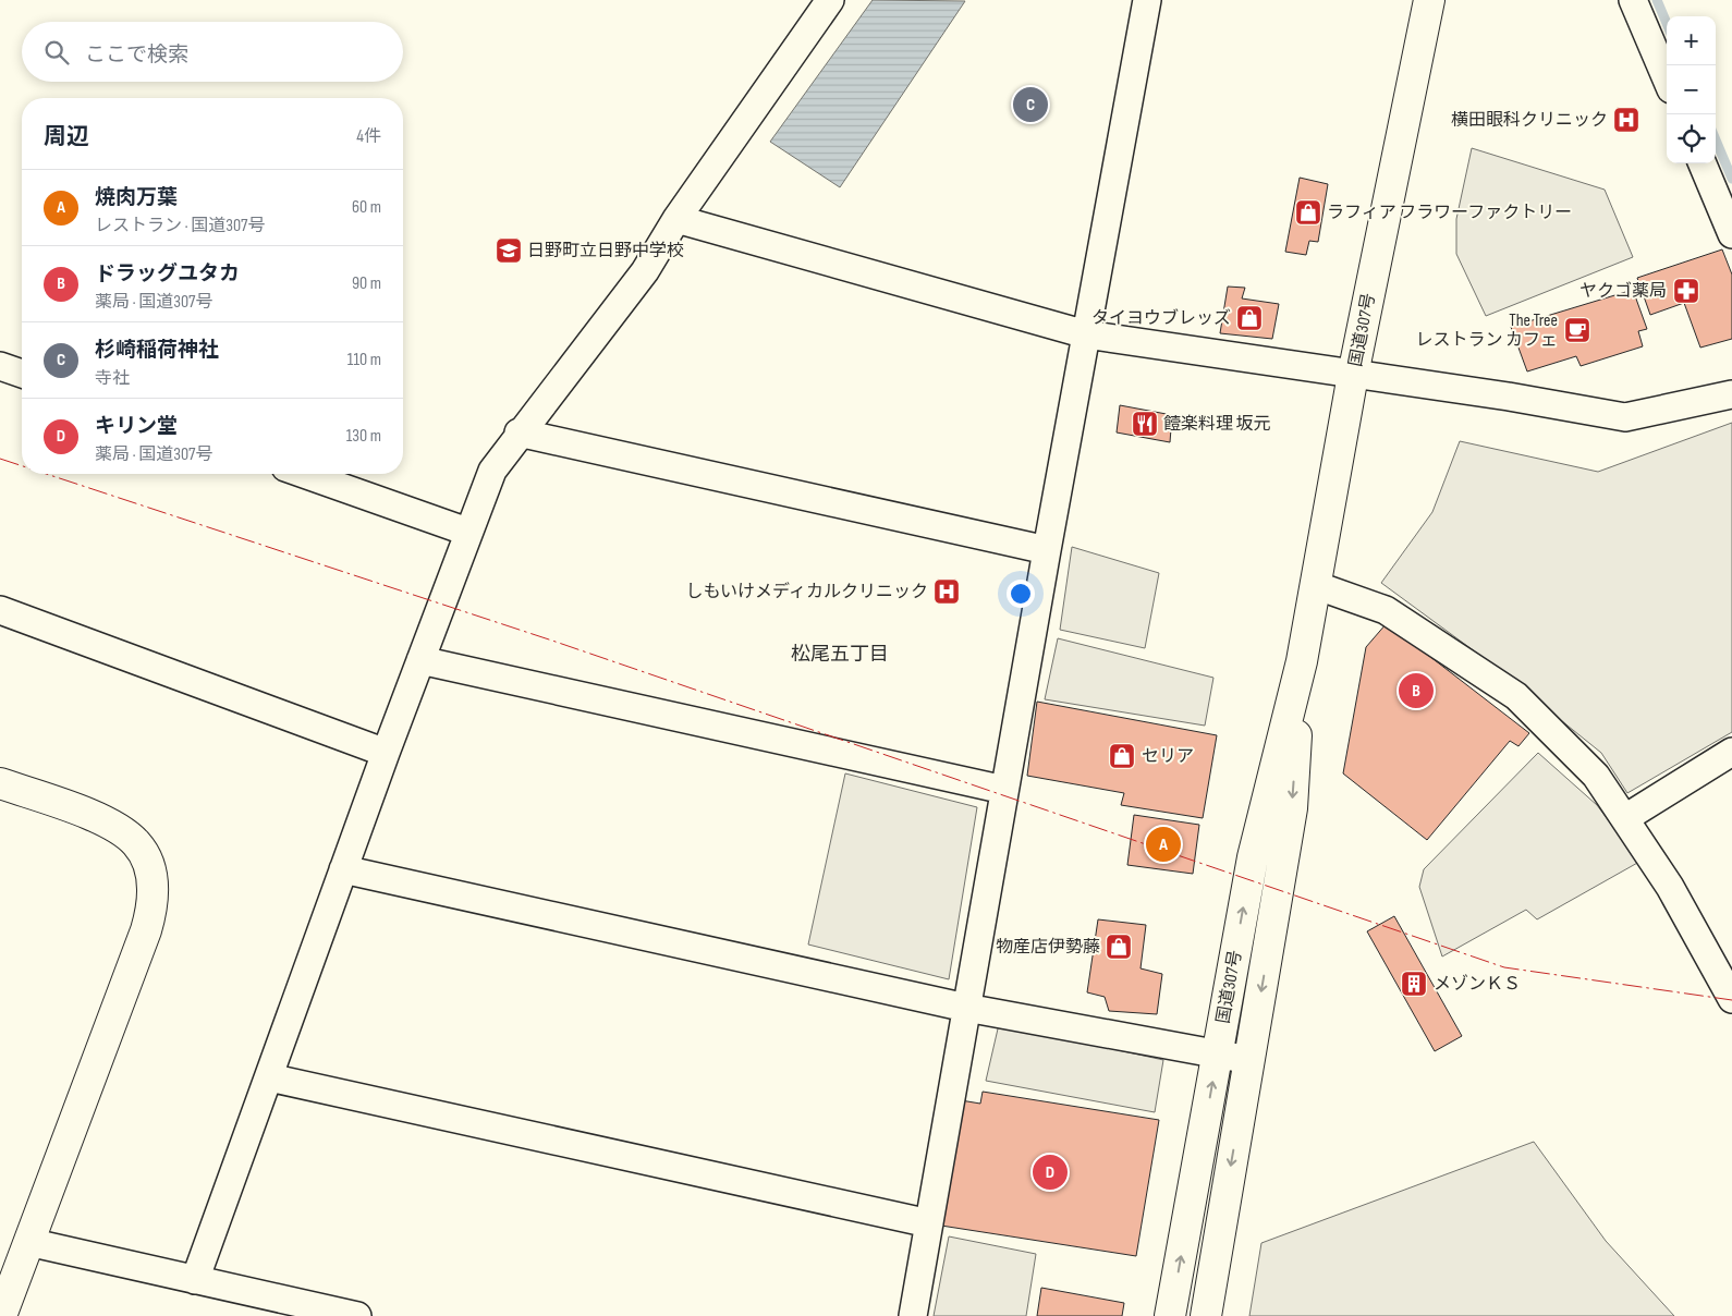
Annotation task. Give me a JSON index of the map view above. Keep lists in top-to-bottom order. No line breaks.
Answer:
{"streets":{"main road":["国道307号"]},"districts":["松尾五丁目"],"places":{"hospital":["横田眼科クリニック","しもいけメディカルクリニック"],"shop":["ラフィア フラワーファクトリー","タイヨウブレッズ","セリア","物産店伊勢藤"],"school or university":["日野町立日野中学校"],"pharmacy":["ヤクゴ薬局"],"cafe":["The Tree レストラン カフェ"],"restaurant":["饐楽料理 坂元"],"building":["メゾンＫＳ"]},"page":{"map_buttons":["+","−"],"search":"ここで検索","pins":["C","B","A","D"],"heading":["周辺","4件"],"list":[{"mark":"A","name":"焼肉万葉","note":"レストラン · 国道307号","value":"60 m"},{"mark":"B","name":"ドラッグユタカ","note":"薬局 · 国道307号","value":"90 m"},{"mark":"C","name":"杉崎稲荷神社","note":"寺社","value":"110 m"},{"mark":"D","name":"キリン堂","note":"薬局 · 国道307号","value":"130 m"}]}}
